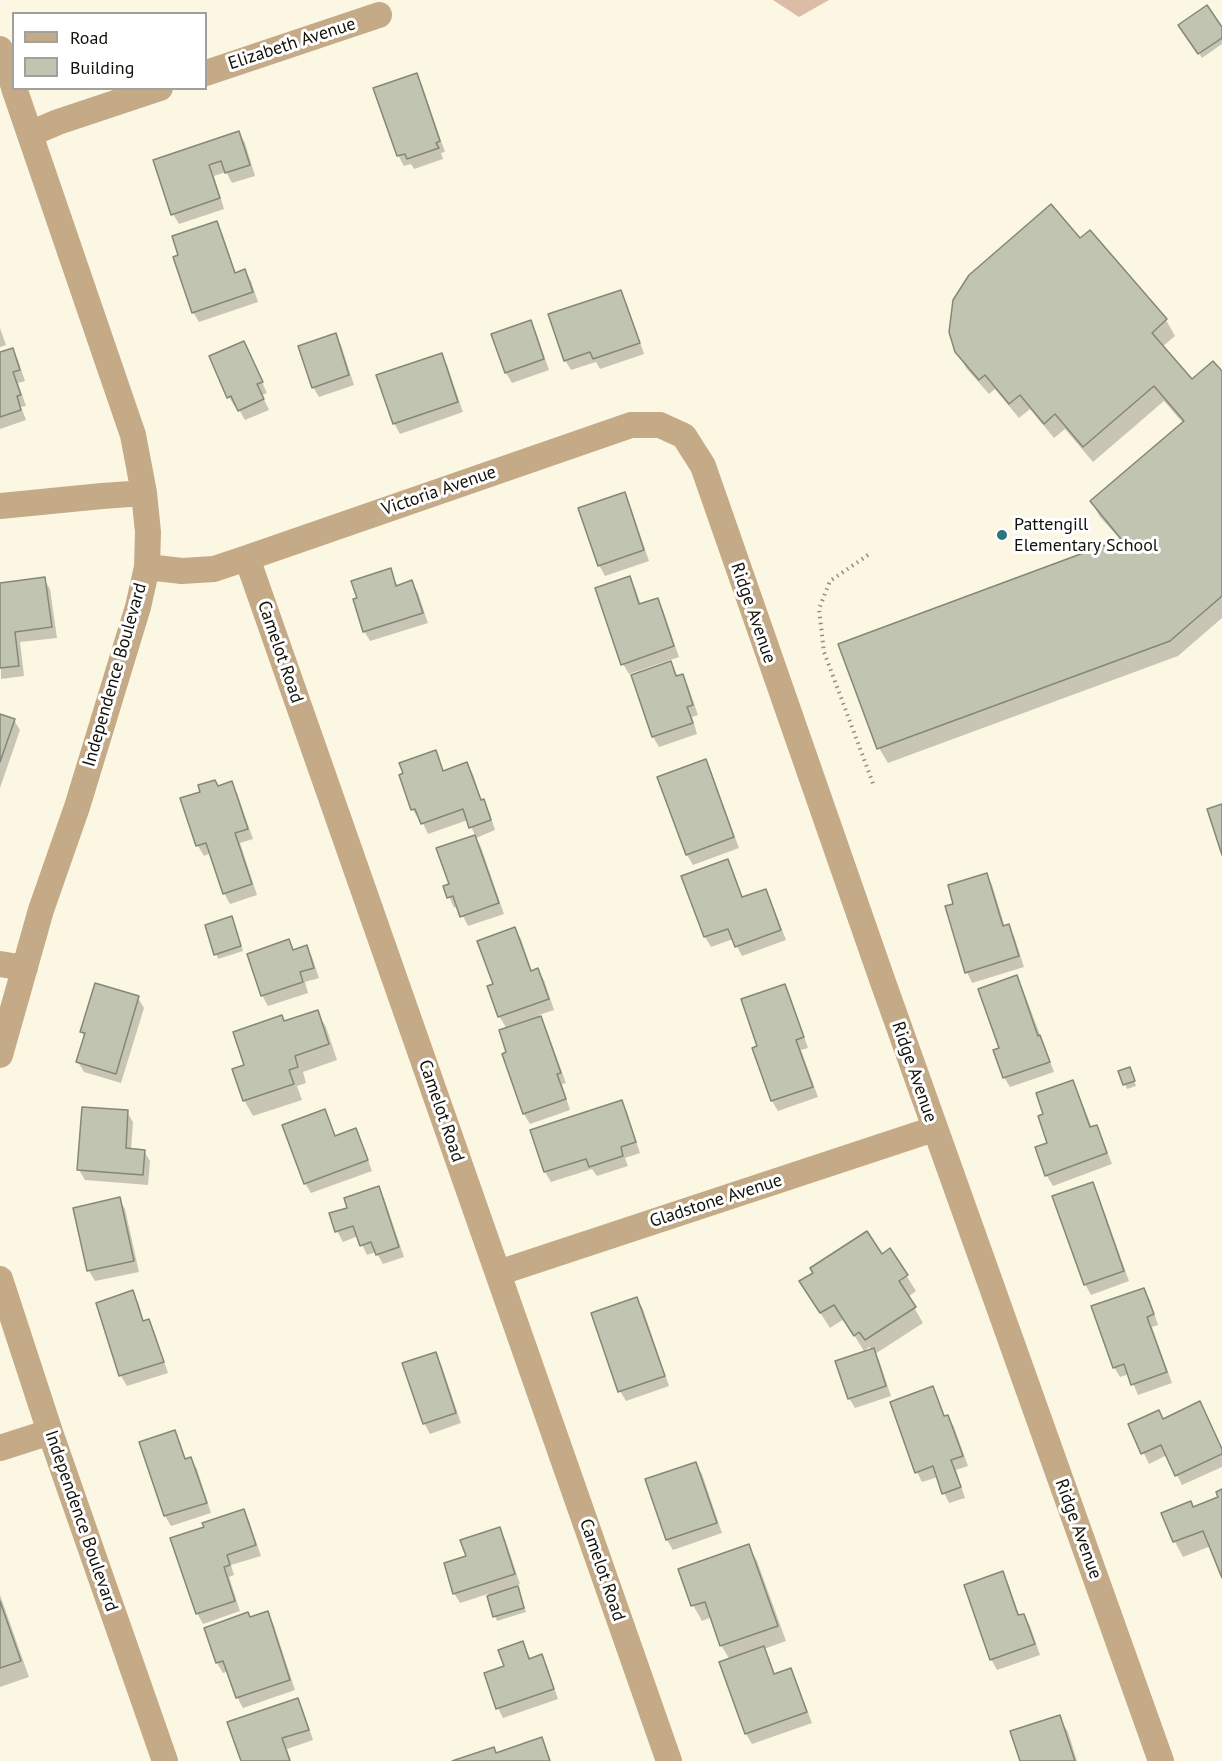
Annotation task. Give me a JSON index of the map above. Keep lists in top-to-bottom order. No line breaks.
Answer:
{"streets":{"street":["Elizabeth Avenue","Victoria Avenue","Ridge Avenue","Camelot Road","Independence Boulevard","Gladstone Avenue"]},"crossings":[["Victoria Avenue","Ridge Avenue"],["Victoria Avenue","Camelot Road"],["Ridge Avenue","Gladstone Avenue"],["Camelot Road","Gladstone Avenue"]],"places":["Pattengill Elementary School"],"legend":["Road","Building"]}
